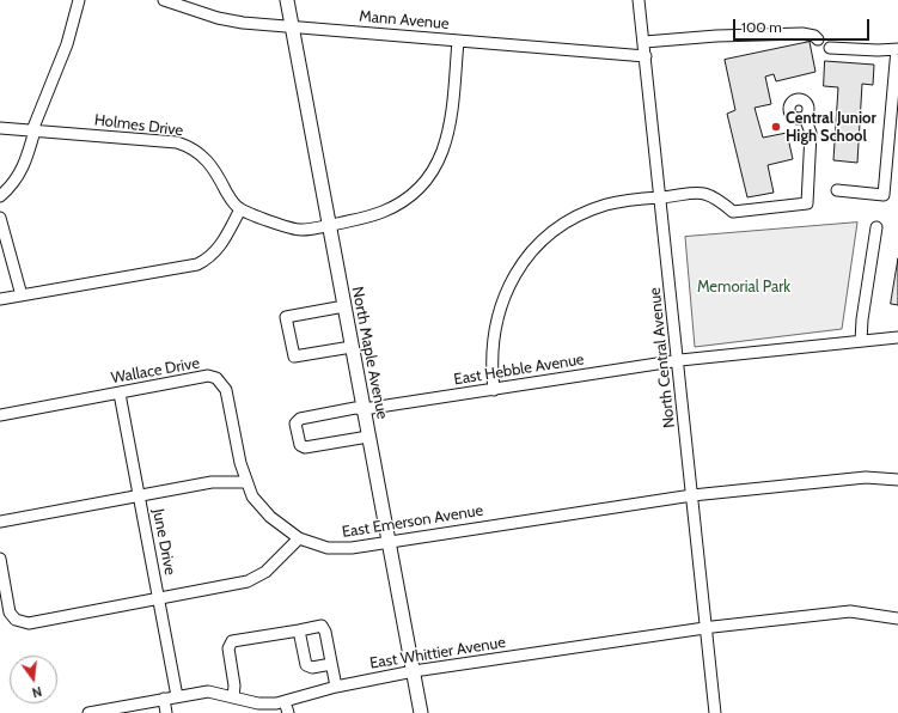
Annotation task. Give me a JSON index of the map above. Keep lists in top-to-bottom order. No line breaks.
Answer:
{"streets":{"main road":["North Maple Avenue"],"street":["Mann Avenue","Holmes Drive","North Central Avenue","East Hebble Avenue","Wallace Drive","East Emerson Avenue","June Drive","East Whittier Avenue"]},"crossings":[["Mann Avenue","North Maple Avenue"],["Mann Avenue","North Central Avenue"],["North Maple Avenue","East Hebble Avenue"],["North Maple Avenue","East Emerson Avenue"],["North Maple Avenue","East Whittier Avenue"],["North Central Avenue","East Hebble Avenue"],["North Central Avenue","East Emerson Avenue"],["North Central Avenue","East Whittier Avenue"],["Wallace Drive","East Emerson Avenue"],["Wallace Drive","June Drive"],["June Drive","East Whittier Avenue"]],"parks":["Memorial Park"],"places":["Central Junior High School"],"scale_bar":"100 m","north":"bottom"}
